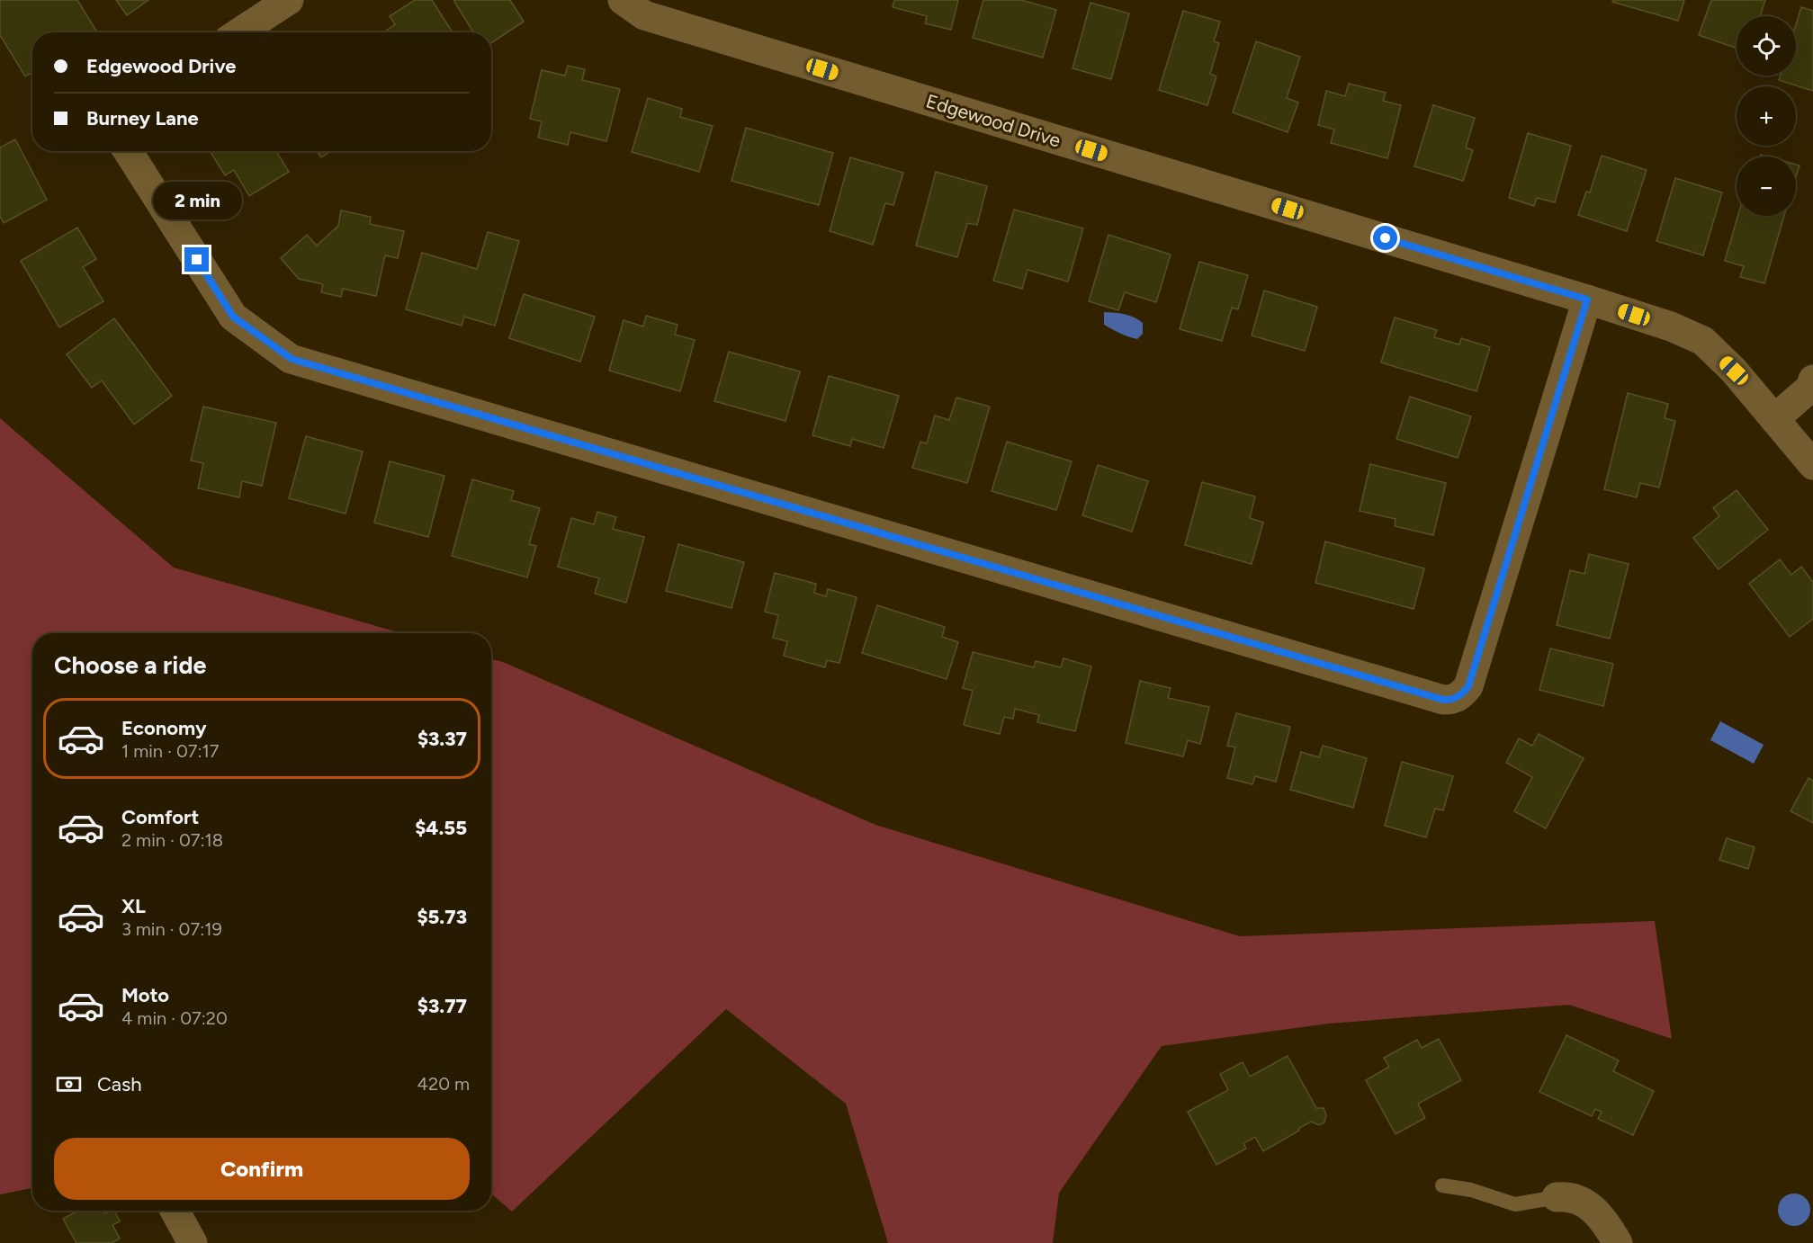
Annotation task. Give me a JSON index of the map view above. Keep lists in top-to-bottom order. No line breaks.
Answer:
{"streets":{"street":["Edgewood Drive"]},"page":{"map_buttons":["+","−"],"banner":["Edgewood Drive","Burney Lane"],"bubble":"2 min","heading":"Choose a ride","list":[{"name":"Economy","note":"1 min · 07:17","value":"$3.37"},{"name":"Comfort","note":"2 min · 07:18","value":"$4.55"},{"name":"XL","note":"3 min · 07:19","value":"$5.73"},{"name":"Moto","note":"4 min · 07:20","value":"$3.77"}],"pay":["Cash","420 m"],"buttons":"Confirm"}}
